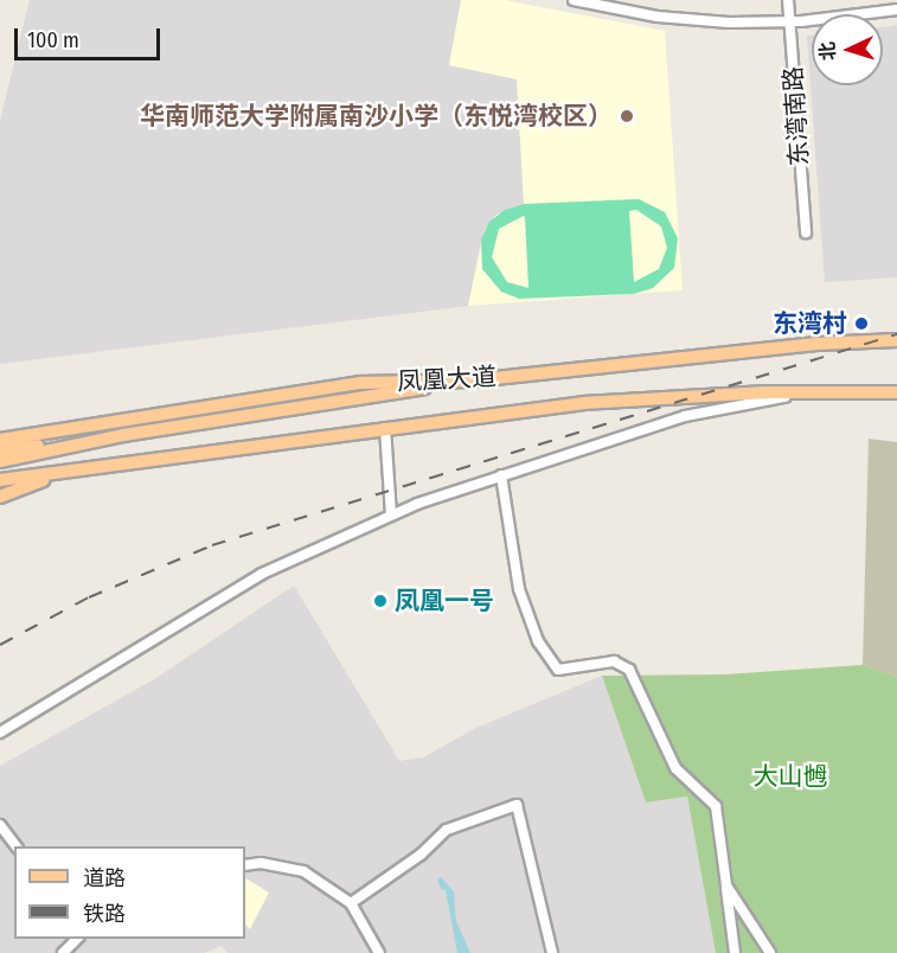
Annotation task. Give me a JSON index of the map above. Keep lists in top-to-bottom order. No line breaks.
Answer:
{"streets":{"main road":["凤凰大道"],"street":["东湾南路"]},"parks":["大山乸"],"places":["华南师范大学附属南沙小学（东悦湾校区）","东湾村","凤凰一号"],"legend":["道路","铁路"],"scale_bar":"100 m","north":"left"}
